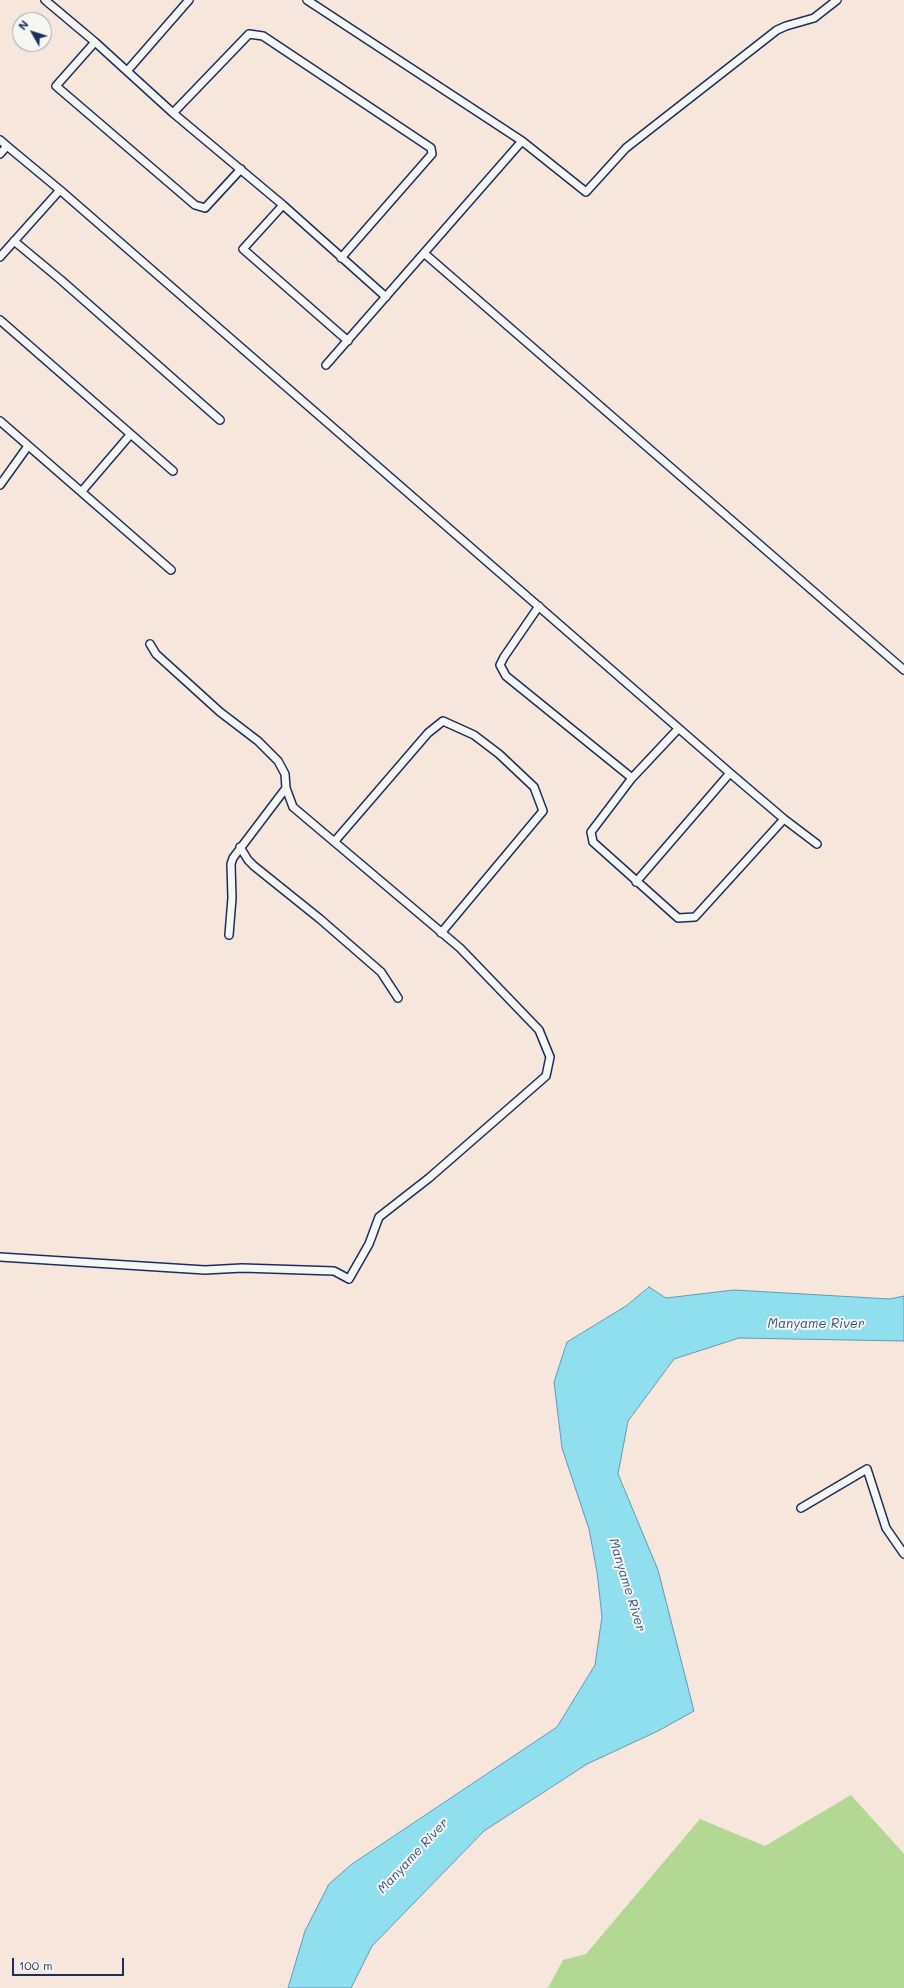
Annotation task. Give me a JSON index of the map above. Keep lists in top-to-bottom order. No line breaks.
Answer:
{"water":["Manyame River"],"scale_bar":"100 m","north":"top left"}
